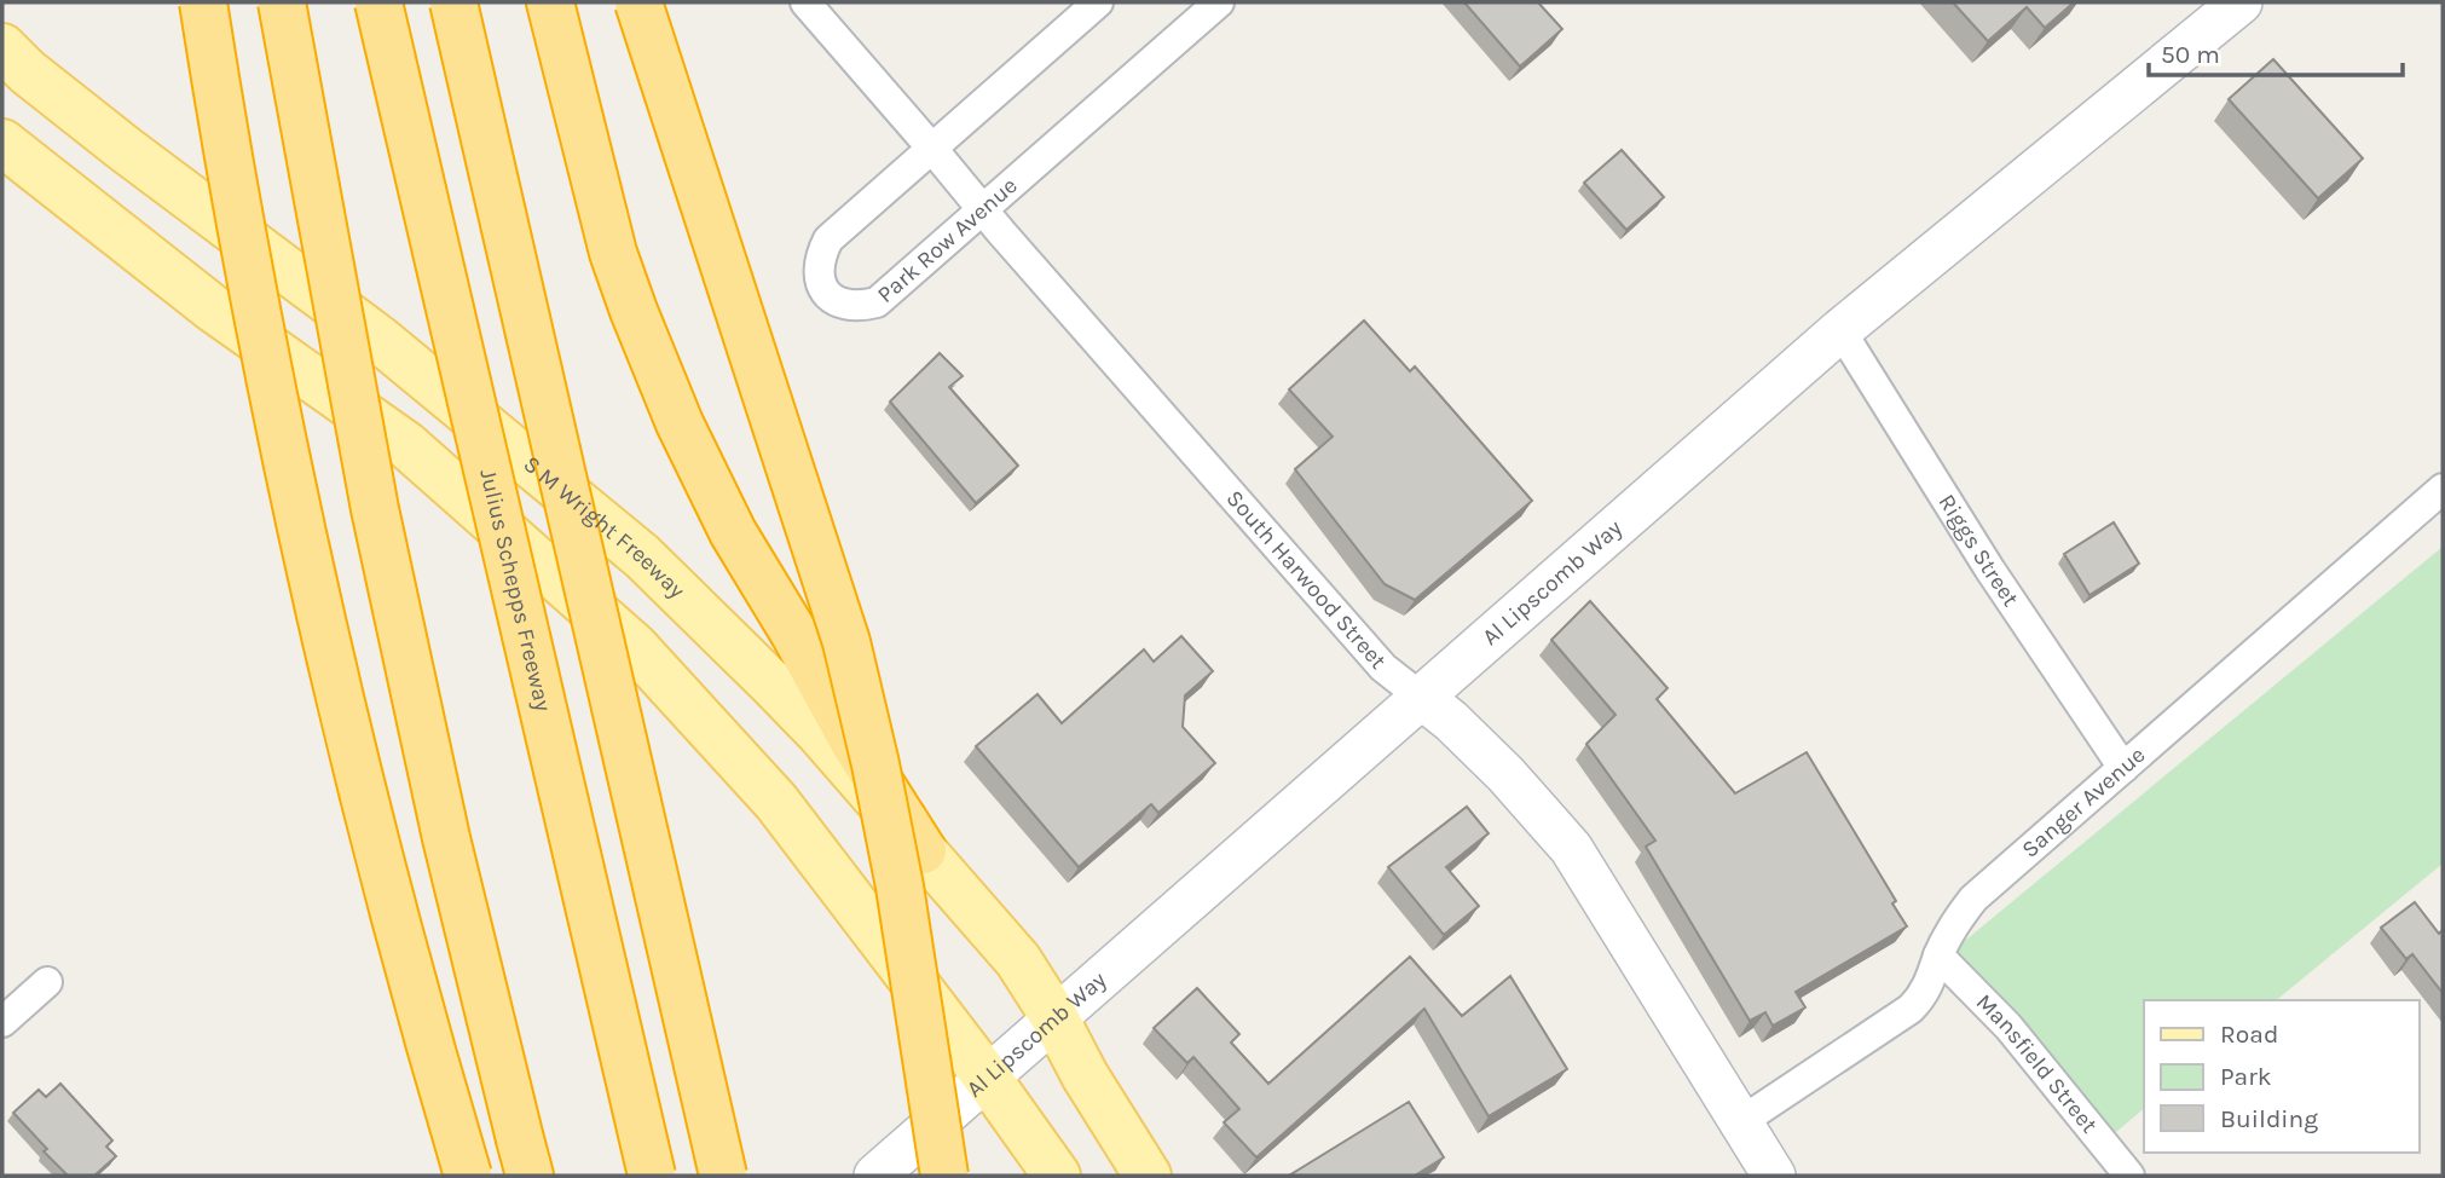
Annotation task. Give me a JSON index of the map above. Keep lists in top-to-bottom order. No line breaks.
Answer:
{"streets":{"highway":["Julius Schepps Freeway"],"main road":["S M Wright Freeway"],"street":["Park Row Avenue","Riggs Street","South Harwood Street","Al Lipscomb Way","Sanger Avenue","Mansfield Street"]},"crossings":[["Park Row Avenue","South Harwood Street"],["S M Wright Freeway","Al Lipscomb Way"],["Riggs Street","Al Lipscomb Way"],["Riggs Street","Sanger Avenue"],["South Harwood Street","Al Lipscomb Way"],["South Harwood Street","Sanger Avenue"],["Sanger Avenue","Mansfield Street"]],"legend":["Road","Park","Building"],"scale_bar":"50 m"}
